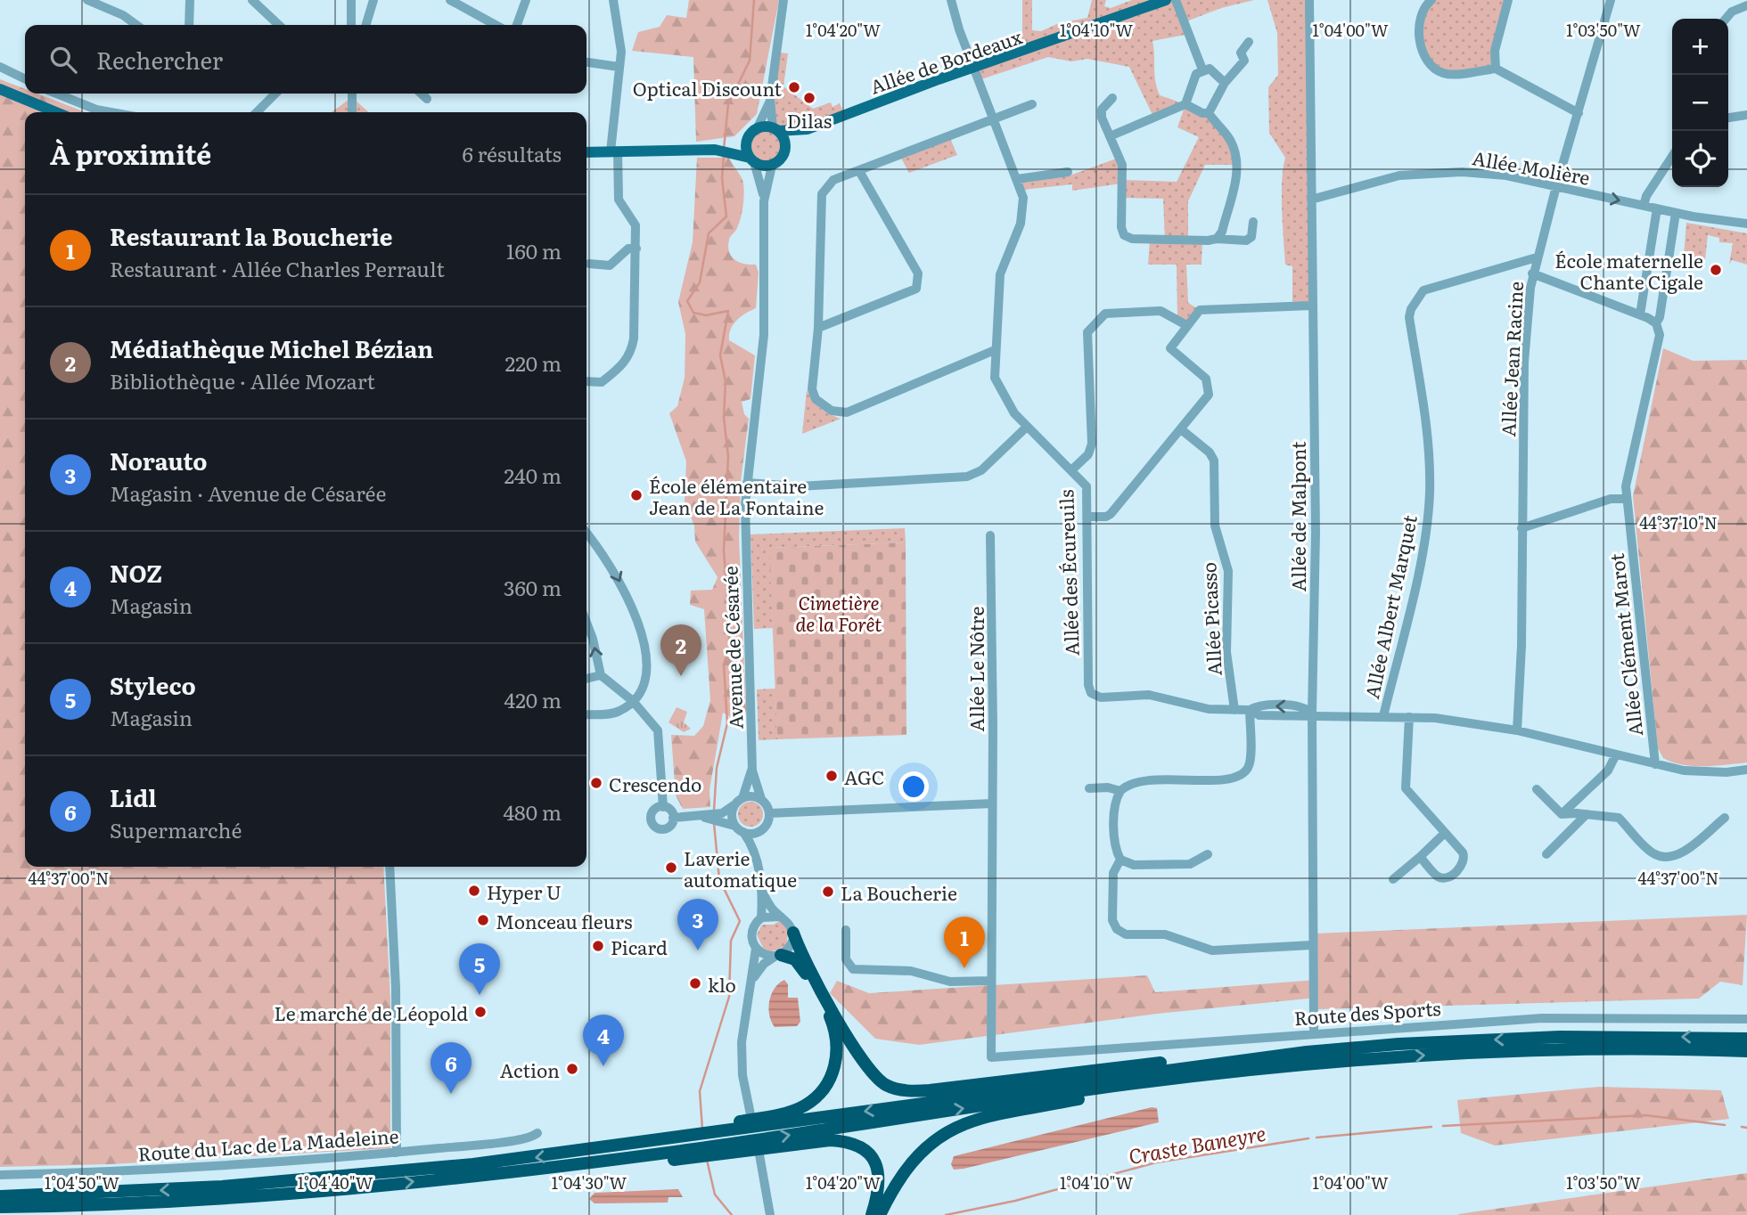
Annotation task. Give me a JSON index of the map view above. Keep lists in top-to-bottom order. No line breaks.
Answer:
{"streets":{"main road":["Allée de Bordeaux"],"street":["Allée Molière","Allée Jean Racine","Allée de Malpont","Allée des Écureuils","Allée Albert Marquet","Allée Picasso","Allée Clément Marot","Avenue de Césarée","Allée Le Nôtre","Route des Sports","Route du Lac de La Madeleine"]},"crossings":[["Allée de Bordeaux","Allée des Écureuils"],["Allée Molière","Allée Jean Racine"],["Allée Molière","Allée de Malpont"],["Allée Molière","Allée Clément Marot"],["Allée Jean Racine","Allée des Écureuils"],["Allée Jean Racine","Allée Albert Marquet"],["Allée de Malpont","Allée des Écureuils"],["Allée de Malpont","Route des Sports"],["Allée des Écureuils","Allée Albert Marquet"],["Allée des Écureuils","Allée Picasso"],["Allée des Écureuils","Allée Clément Marot"],["Allée Le Nôtre","Route des Sports"]],"water":["Craste Baneyre"],"parks":["Cimetière de la Forêt"],"places":["Optical Discount","Dilas","École maternelle Chante Cigale","École élémentaire Jean de La Fontaine","AGC","Crescendo","Laverie automatique","Hyper U","La Boucherie","Monceau fleurs","Picard","klo","Le marché de Léopold","Action"],"page":{"map_buttons":["+","−"],"search":"Rechercher","heading":["À proximité","6 résultats"],"list":[{"mark":"1","name":"Restaurant la Boucherie","note":"Restaurant · Allée Charles Perrault","value":"160 m"},{"mark":"2","name":"Médiathèque Michel Bézian","note":"Bibliothèque · Allée Mozart","value":"220 m"},{"mark":"3","name":"Norauto","note":"Magasin · Avenue de Césarée","value":"240 m"},{"mark":"4","name":"NOZ","note":"Magasin","value":"360 m"},{"mark":"5","name":"Styleco","note":"Magasin","value":"420 m"},{"mark":"6","name":"Lidl","note":"Supermarché","value":"480 m"}],"pins":["2","3","1","5","4","6"]},"coordinates":["1°04'20\"W","1°04'10\"W","1°04'00\"W","1°03'50\"W","44°37'10\"N","44°37'00\"N","1°04'50\"W","1°04'40\"W","1°04'30\"W"]}
